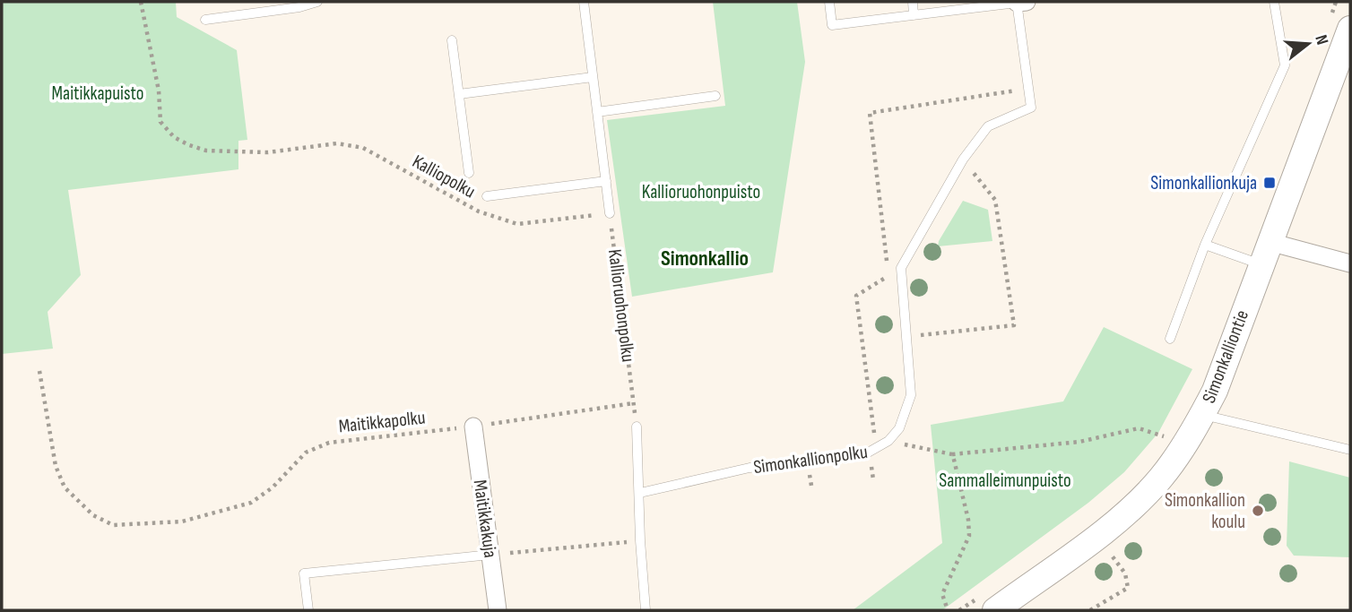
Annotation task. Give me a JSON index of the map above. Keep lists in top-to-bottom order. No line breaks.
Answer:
{"streets":{"main road":["Simonkalliontie"],"street":["Maitikkakuja"],"lane":["Simonkallionpolku"],"path":["Kalliopolku","Kallioruohonpolku","Maitikkapolku"]},"crossings":[["Kalliopolku","Kallioruohonpolku"],["Kallioruohonpolku","Maitikkapolku"],["Maitikkapolku","Maitikkakuja"]],"districts":["Simonkallio"],"parks":["Maitikkapuisto","Kallioruohonpuisto","Sammalleimunpuisto"],"places":{"transit":["Simonkallionkuja"],"other":["Simonkallion koulu"]},"north":"right"}
